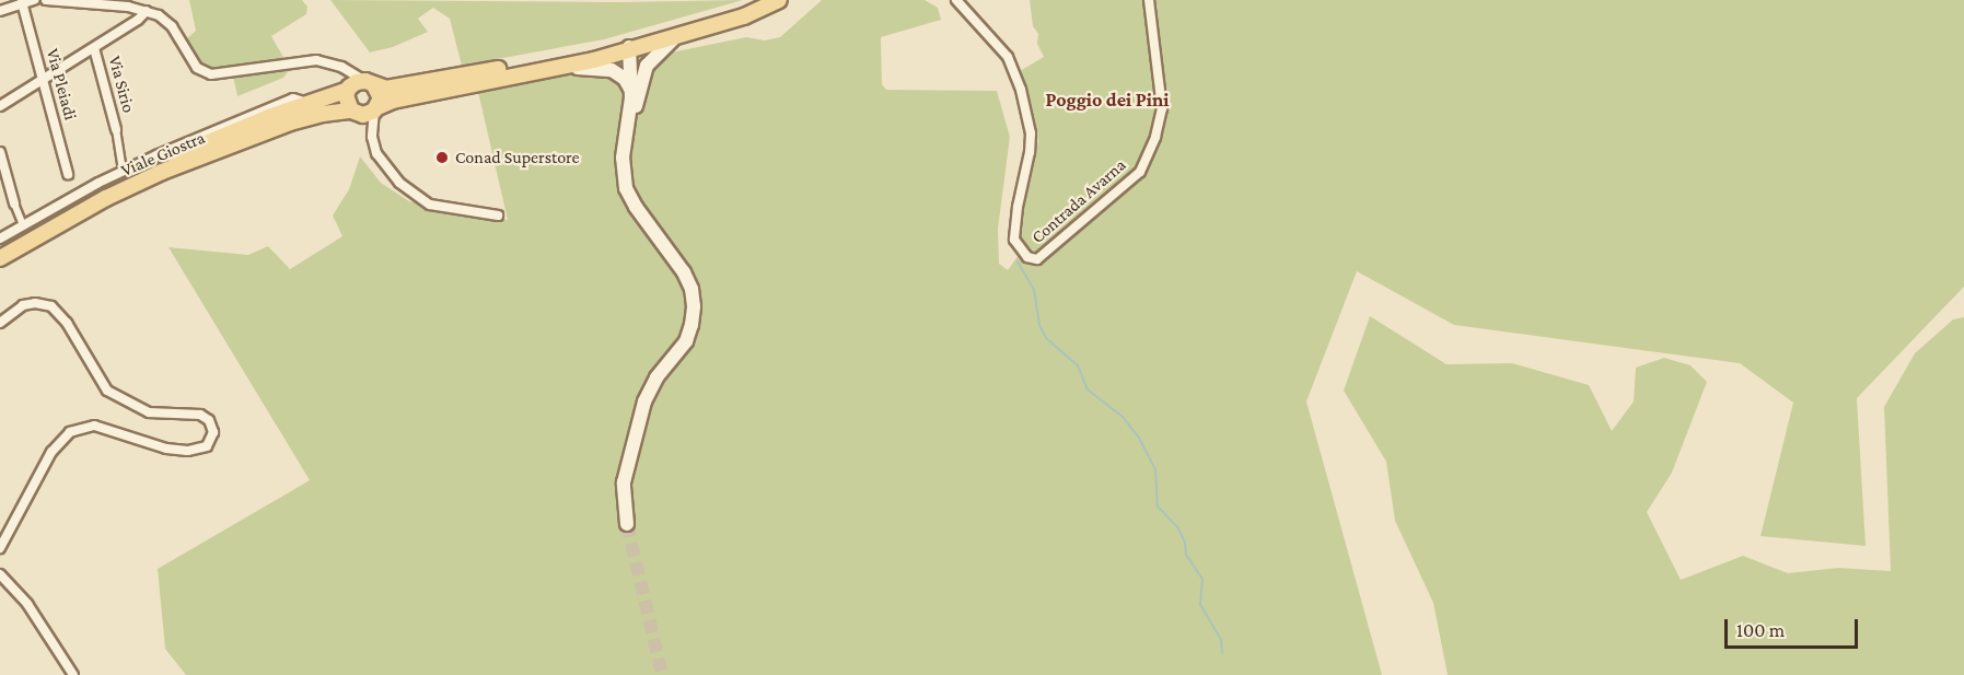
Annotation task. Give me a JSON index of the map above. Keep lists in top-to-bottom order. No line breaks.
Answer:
{"streets":{"main road":["Viale Giostra"],"street":["Via Pleiadi","Via Sirio","Contrada Avarna"]},"districts":["Poggio dei Pini"],"places":["Conad Superstore"],"scale_bar":"100 m"}
